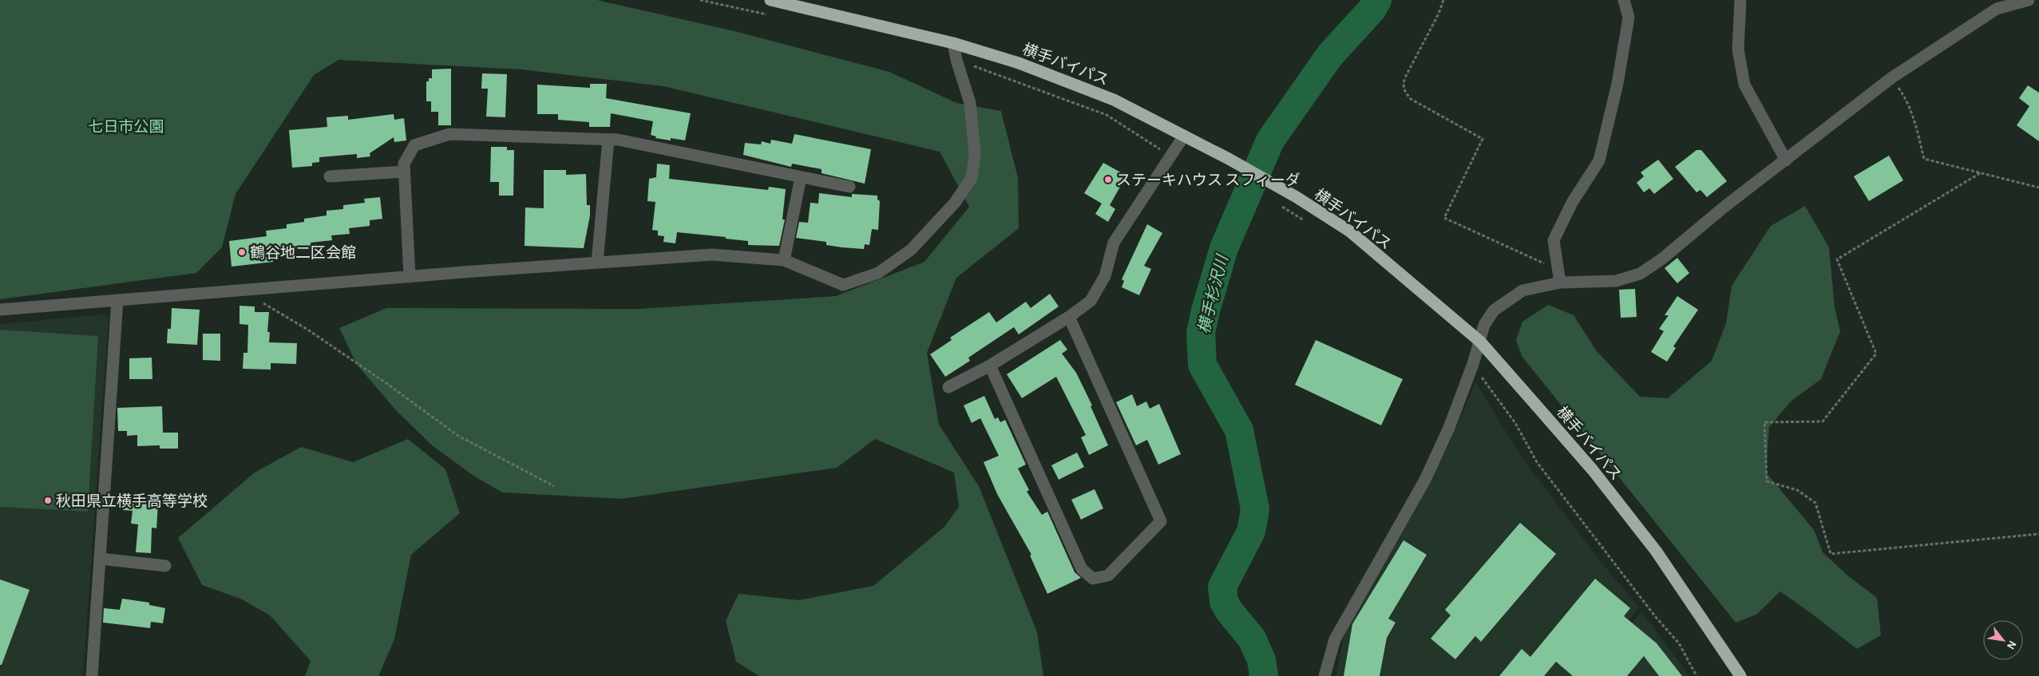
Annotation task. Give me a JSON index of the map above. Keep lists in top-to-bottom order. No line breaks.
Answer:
{"streets":{"highway":["横手バイパス"]},"water":["横手杉沢川"],"parks":["七日市公園"],"places":["ステーキハウス スフィーダ","鶴谷地二区会館","秋田県立横手高等学校"],"north":"bottom right"}
